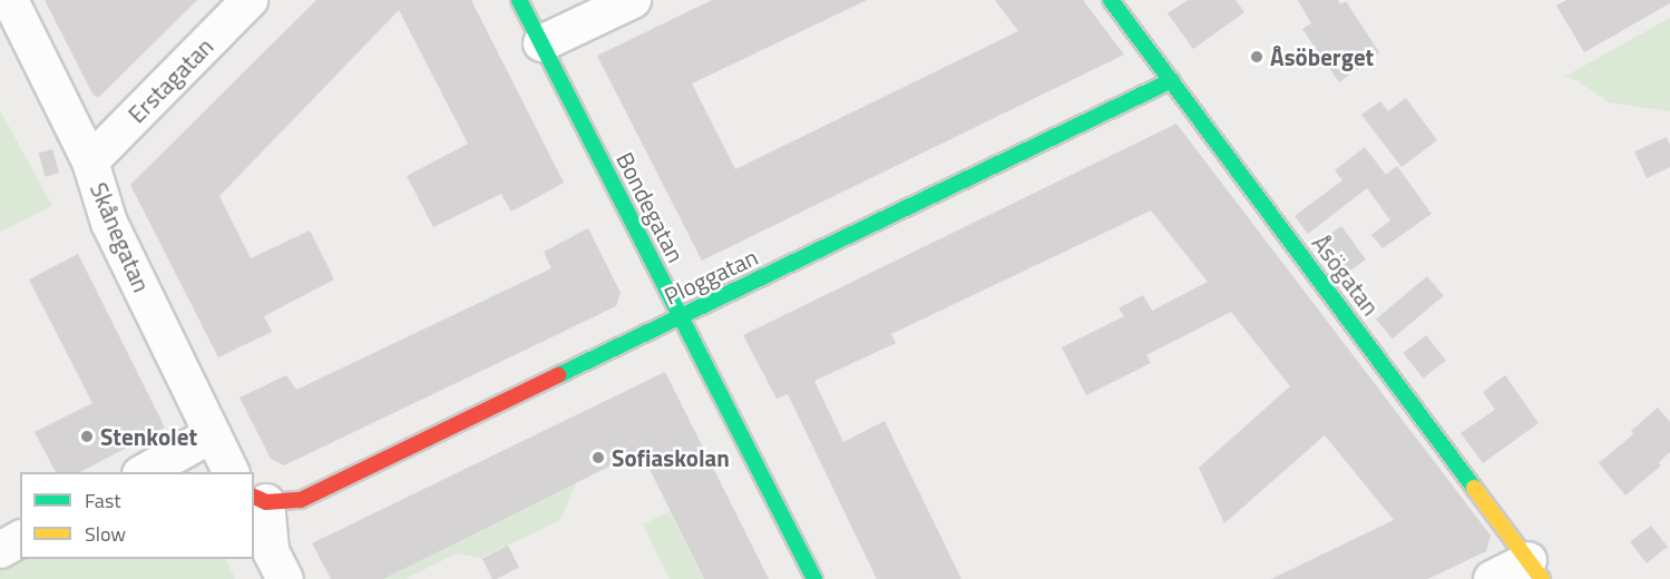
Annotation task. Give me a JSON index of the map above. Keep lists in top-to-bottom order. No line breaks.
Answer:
{"streets":{"street":["Erstagatan","Bondegatan","Skånegatan","Åsögatan","Ploggatan"]},"crossings":[["Erstagatan","Skånegatan"],["Bondegatan","Ploggatan"],["Åsögatan","Ploggatan"]],"places":["Åsöberget","Stenkolet","Sofiaskolan"],"legend":["Fast","Slow"]}
